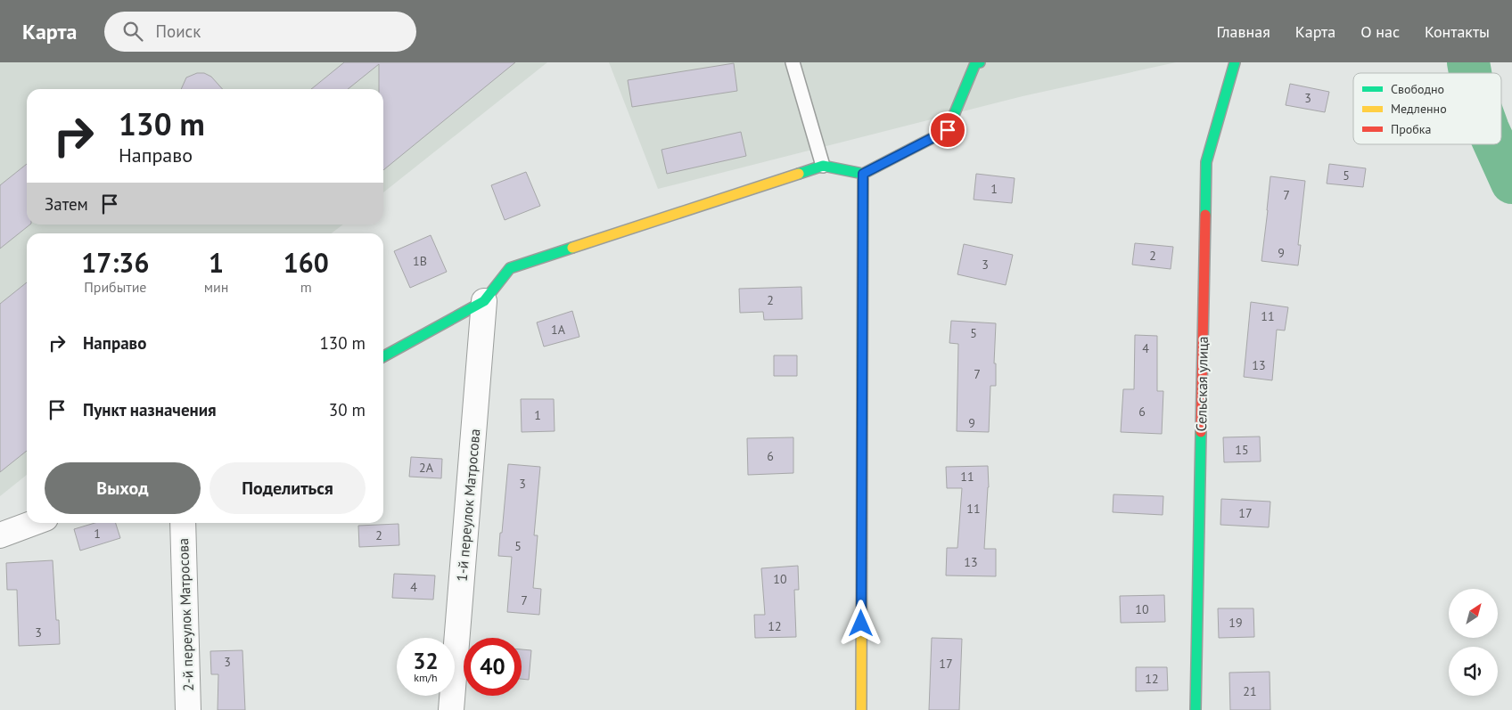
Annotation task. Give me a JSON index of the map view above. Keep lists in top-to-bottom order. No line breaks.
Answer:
{"streets":{"street":["Сельская улица","1-й переулок Матросова","2-й переулок Матросова"]},"house_numbers":["3","5","1","7","9","2","1В","3","2","11","1А","5","4","13","7","6","1","9","15","6","2А","11","3","11","17","1","2","5","13","10","4","7","10","19","12","3","3","17","12","21"],"legend":["Свободно","Медленно","Пробка"],"north":"top right","page":{"header":"Карта","search":"Поиск","nav":["Главная","Карта","О нас","Контакты"],"turn":["130 m","Направо"],"then":"Затем","eta":["17:36","Прибытие","1","мин","160","m"],"list":[{"name":"Направо","value":"130 m"},{"name":"Пункт назначения","value":"30 m"}],"buttons":["Выход","Поделиться"],"speed":"32 km/h","limit":"40"}}
